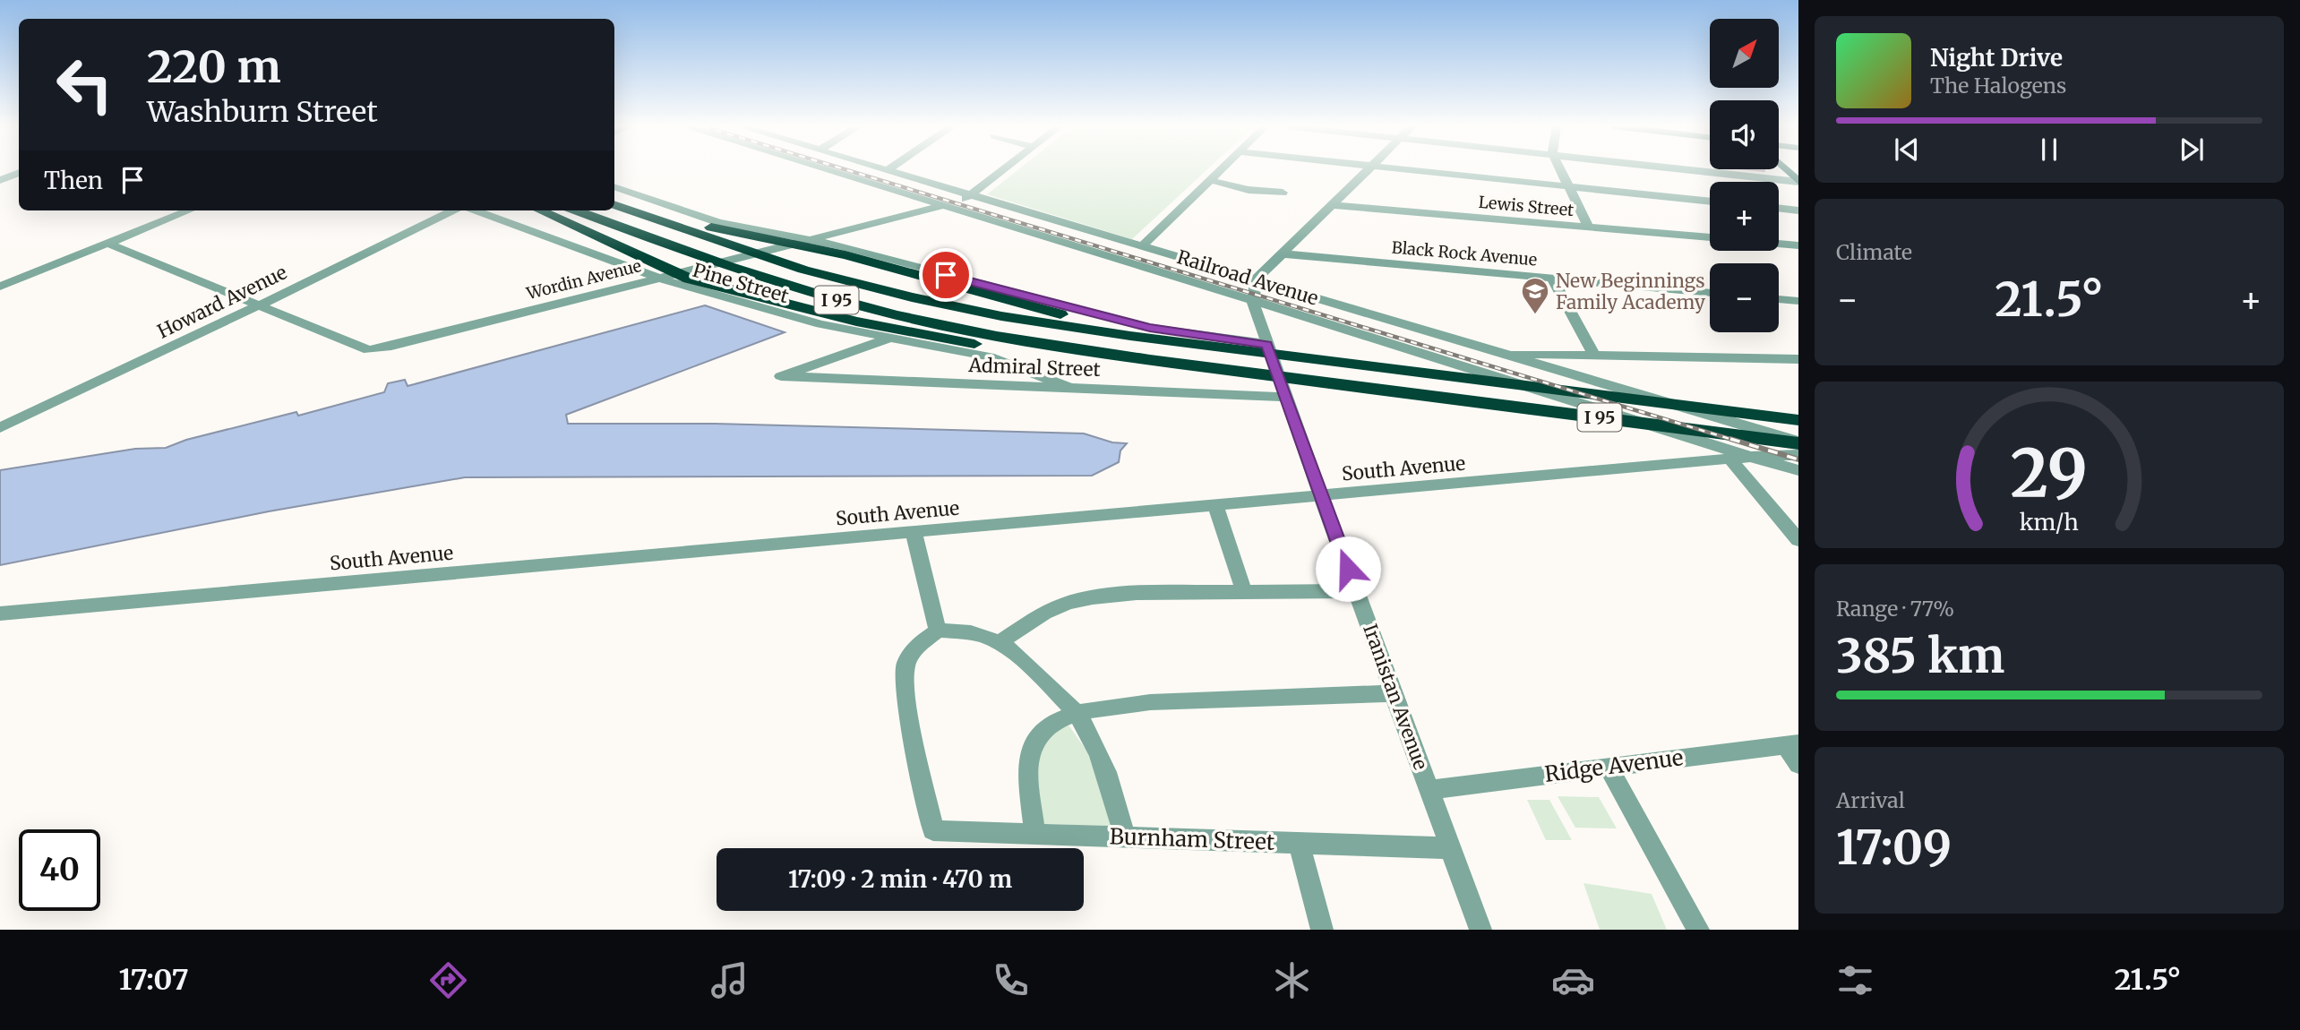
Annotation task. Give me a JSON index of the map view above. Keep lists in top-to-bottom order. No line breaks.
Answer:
{"streets":{"highway":["I 95"],"street":["Lewis Street","Black Rock Avenue","Railroad Avenue","Wordin Avenue","Pine Street","Howard Avenue","Admiral Street","South Avenue","Iranistan Avenue","Ridge Avenue","Burnham Street"]},"crossings":[["Railroad Avenue","Wordin Avenue"],["Railroad Avenue","I 95"],["Railroad Avenue","South Avenue"],["Railroad Avenue","Iranistan Avenue"],["Wordin Avenue","Pine Street"],["Wordin Avenue","Howard Avenue"],["Pine Street","Admiral Street"],["Admiral Street","Iranistan Avenue"],["South Avenue","Iranistan Avenue"],["Iranistan Avenue","Ridge Avenue"],["Iranistan Avenue","Burnham Street"]],"places":{"school or university":["New Beginnings Family Academy"]},"north":"top right","page":{"map_buttons":["+","−"],"turn":["220 m","Washburn Street"],"song":["Night Drive","The Halogens"],"then":"Then","tile":["Climate",["Range · 77%","385 km"],["Arrival","17:09"]],"heat":["−","21.5°","+"],"limit":"40","trip":"17:09 · 2 min · 470 m","tabs":["17:07","21.5°"],"gauge":["29","km/h"]}}
